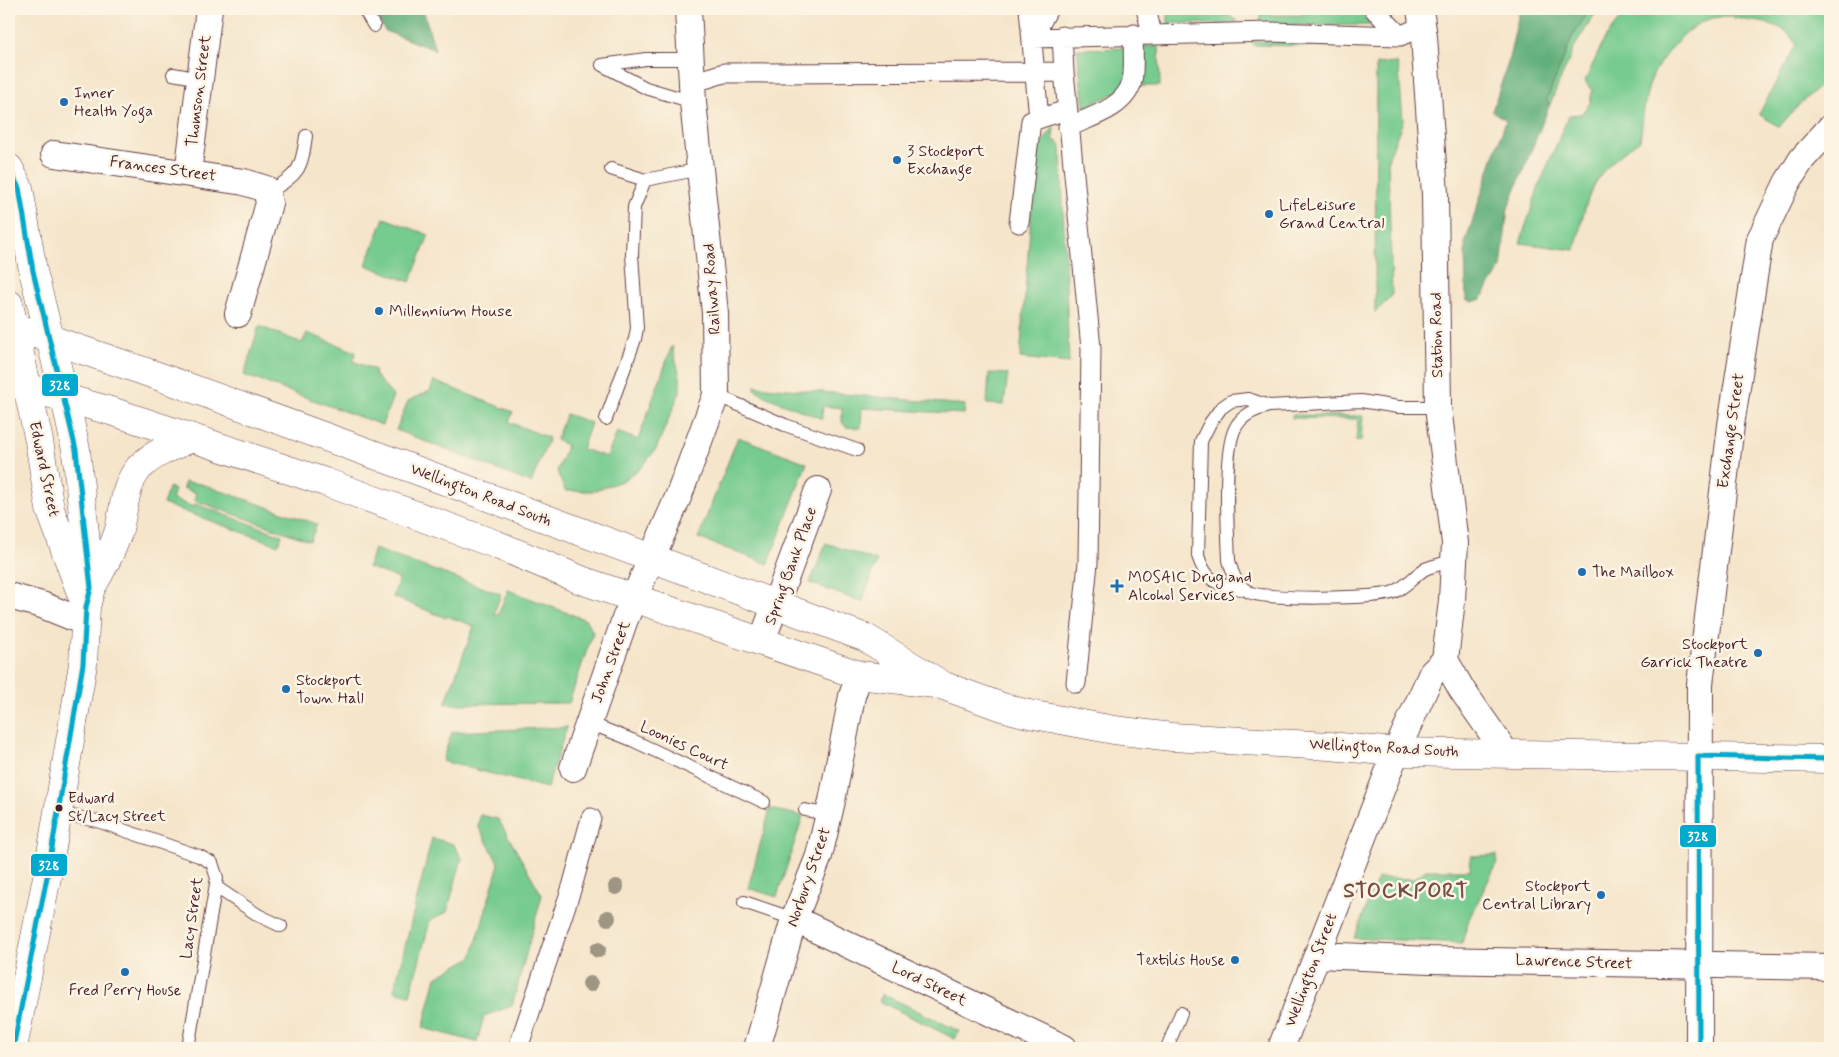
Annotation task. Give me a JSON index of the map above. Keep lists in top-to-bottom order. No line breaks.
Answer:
{"streets":{"main road":["Edward Street","Wellington Road South"],"street":["Thomson Street","Frances Street","Railway Road","Station Road","Exchange Street","Spring Bank Place","John Street","Norbury Street","Lawrence Street","Wellington Street","Lord Street"],"lane":["Loonies Court","Lacy Street"]},"crossings":[["Thomson Street","Frances Street"],["Railway Road","Wellington Road South"],["Railway Road","John Street"],["Exchange Street","Wellington Road South"],["Exchange Street","Lawrence Street"],["Edward Street","Wellington Road South"],["Edward Street","Lacy Street"],["Wellington Road South","Spring Bank Place"],["Wellington Road South","John Street"],["Wellington Road South","Norbury Street"],["Wellington Road South","Wellington Street"],["John Street","Loonies Court"],["Norbury Street","Lord Street"],["Lawrence Street","Wellington Street"]],"districts":["STOCKPORT"],"places":{"other":["Inner Health Yoga","3 Stockport Exchange","LifeLeisure Grand Central","Millennium House","The Mailbox","Stockport Garrick Theatre","Stockport Town Hall","Edward St/Lacy Street","Stockport Central Library","Textilis House","Fred Perry House"],"health":["MOSAIC Drug and Alcohol Services"]},"lines":["transit line 328"]}
